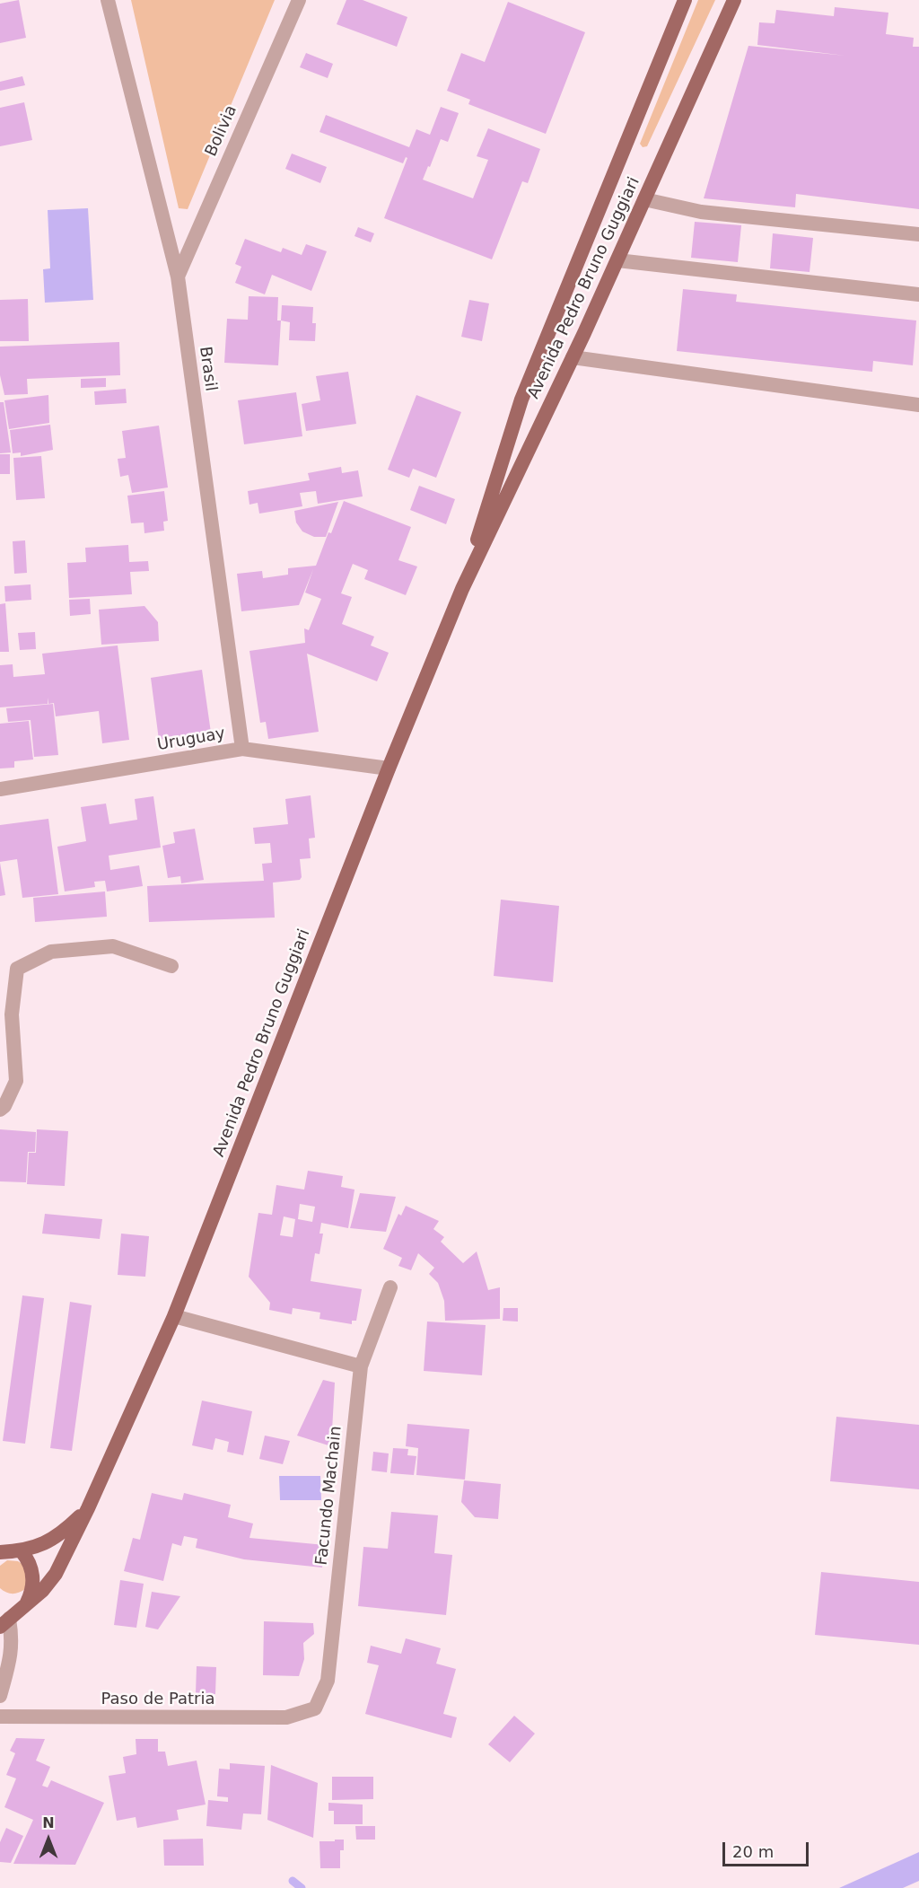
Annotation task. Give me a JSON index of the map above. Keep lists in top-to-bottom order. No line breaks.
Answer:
{"streets":{"main road":["Avenida Pedro Bruno Guggiari"],"street":["Bolivia","Brasil","Uruguay","Facundo Machain","Paso de Patria"]},"crossings":[["Bolivia","Brasil"],["Avenida Pedro Bruno Guggiari","Uruguay"],["Brasil","Uruguay"],["Facundo Machain","Paso de Patria"]],"scale_bar":"20 m","north":"top"}
